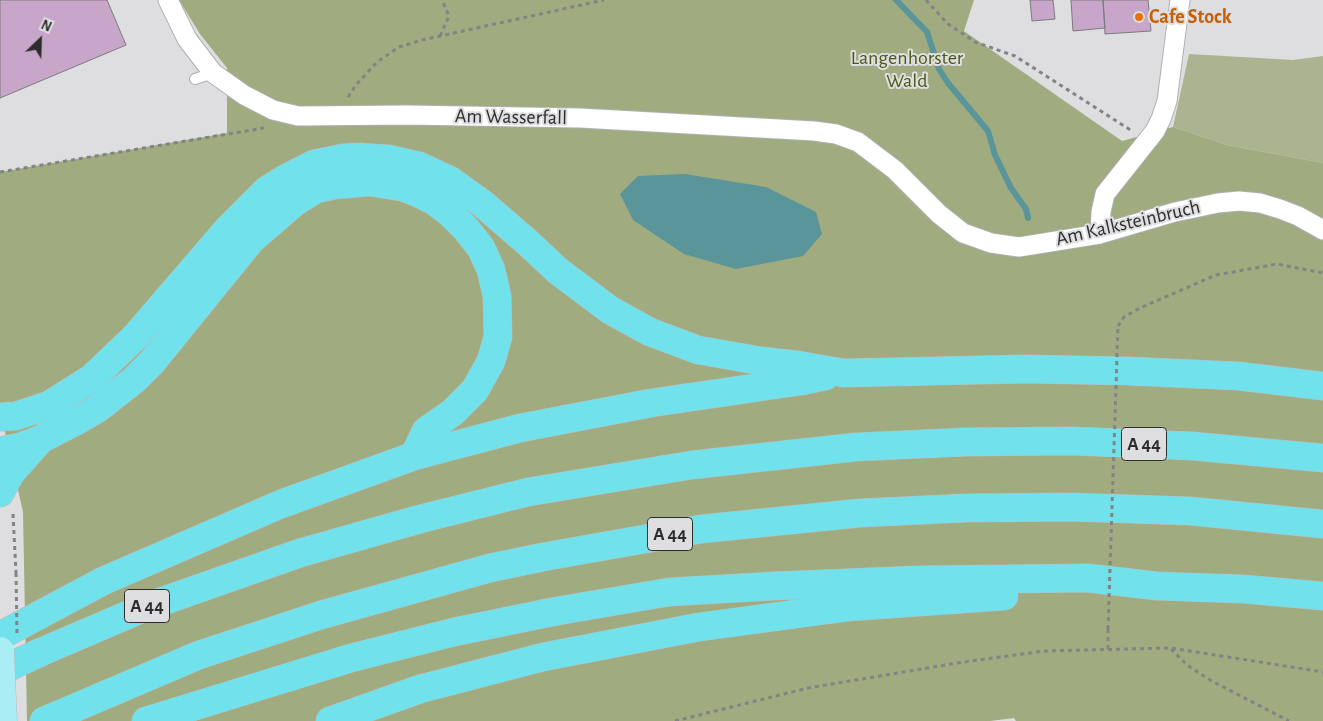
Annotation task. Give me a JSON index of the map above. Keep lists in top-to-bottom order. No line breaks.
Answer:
{"streets":{"highway":["A 44"],"street":["Am Wasserfall","Am Kalksteinbruch"]},"crossings":[["Am Wasserfall","Am Kalksteinbruch"]],"parks":["Langenhorster Wald"],"places":["Cafe Stock"],"north":"top right"}
